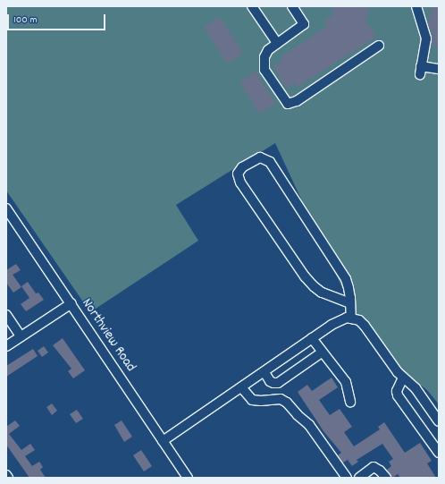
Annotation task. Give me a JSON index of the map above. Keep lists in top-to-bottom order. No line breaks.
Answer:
{"streets":{"street":["Northview Road"]},"scale_bar":"100 m"}
